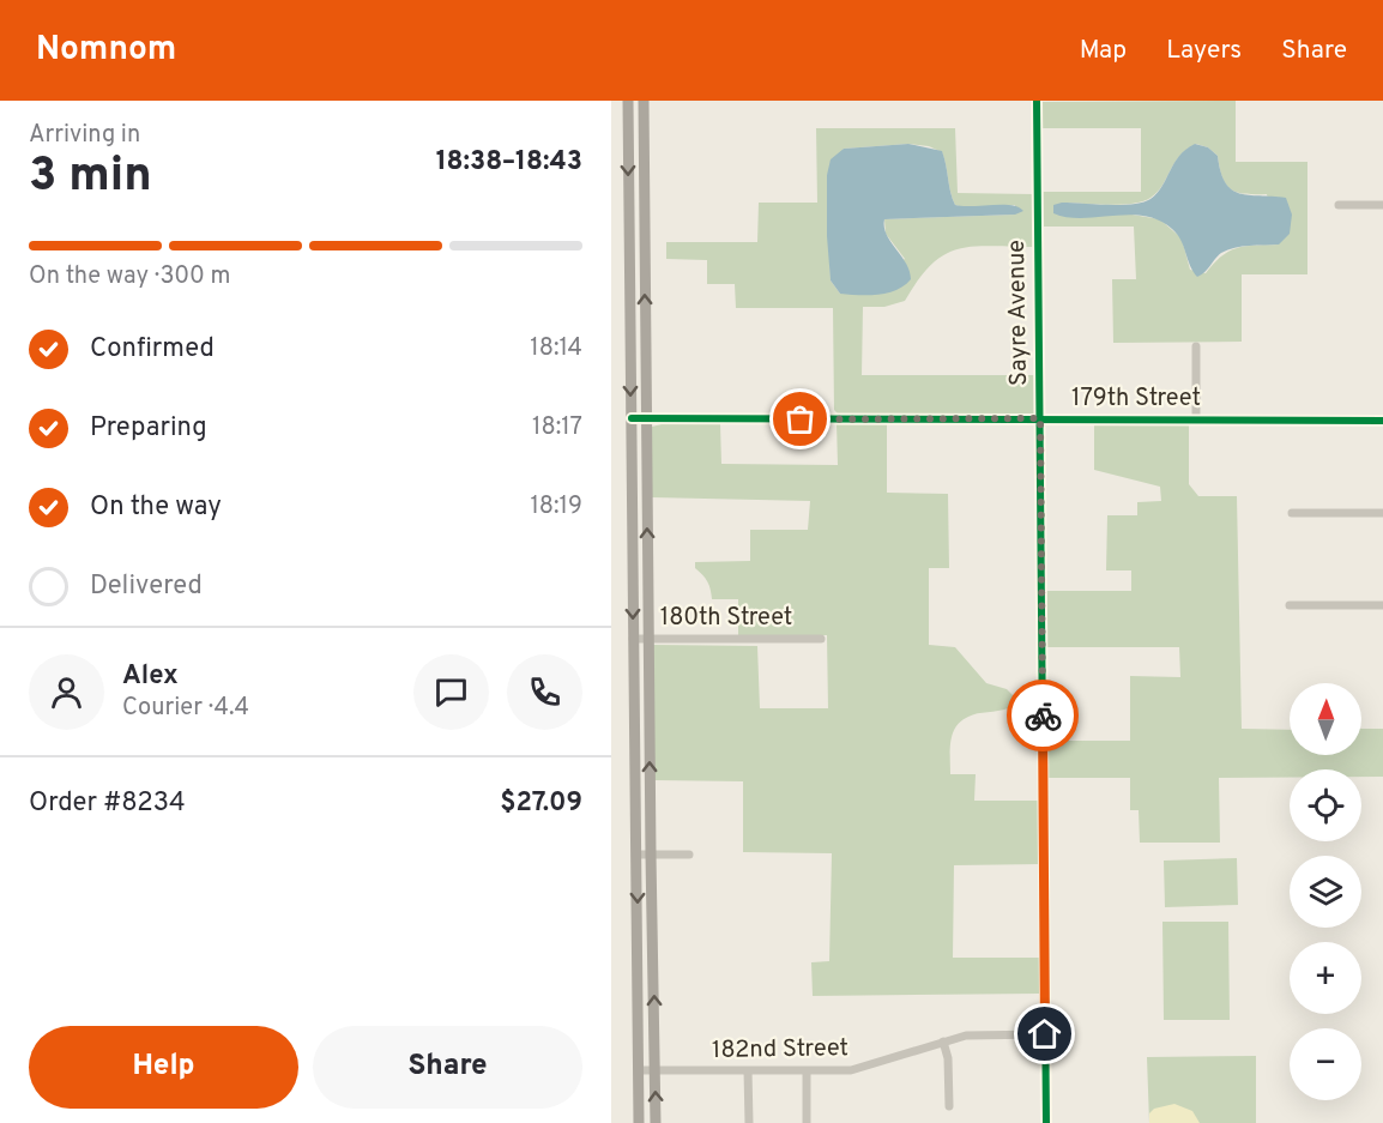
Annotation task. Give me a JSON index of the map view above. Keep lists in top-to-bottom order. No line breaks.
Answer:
{"streets":{"street":["Sayre Avenue","179th Street","180th Street","182nd Street"]},"crossings":[["Sayre Avenue","179th Street"],["Sayre Avenue","182nd Street"]],"north":"top","page":{"header":"Nomnom","nav":["Map","Layers","Share"],"heading":["3 min","Arriving in","18:38–18:43"],"panel":["Alex","Courier · 4.4","Order #8234","$27.09"],"bar":"On the way · 300 m","list":[["Confirmed","18:14"],["Preparing","18:17"],["On the way","18:19"],"Delivered"],"map_buttons":["+","−"],"buttons":["Help","Share"]}}
